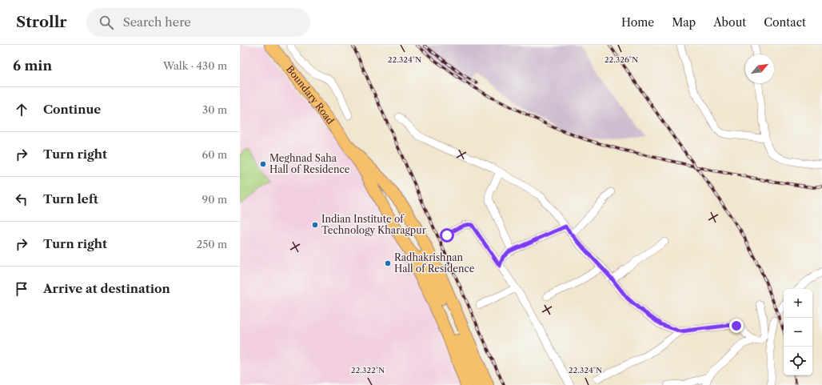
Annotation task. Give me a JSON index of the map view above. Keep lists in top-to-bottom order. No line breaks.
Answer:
{"streets":{"main road":["Boundary Road"]},"places":["Meghnad Saha Hall of Residence","Indian Institute of Technology Kharagpur","Radhakrishnan Hall of Residence"],"north":"top right","page":{"header":"Strollr","search":"Search here","nav":["Home","Map","About","Contact"],"heading":["6 min","Walk · 430 m"],"list":[["Continue","30 m"],["Turn right","60 m"],["Turn left","90 m"],["Turn right","250 m"],"Arrive at destination"],"map_buttons":["+","−"]},"coordinates":["22.324°N","22.326°N","22.322°N"]}
